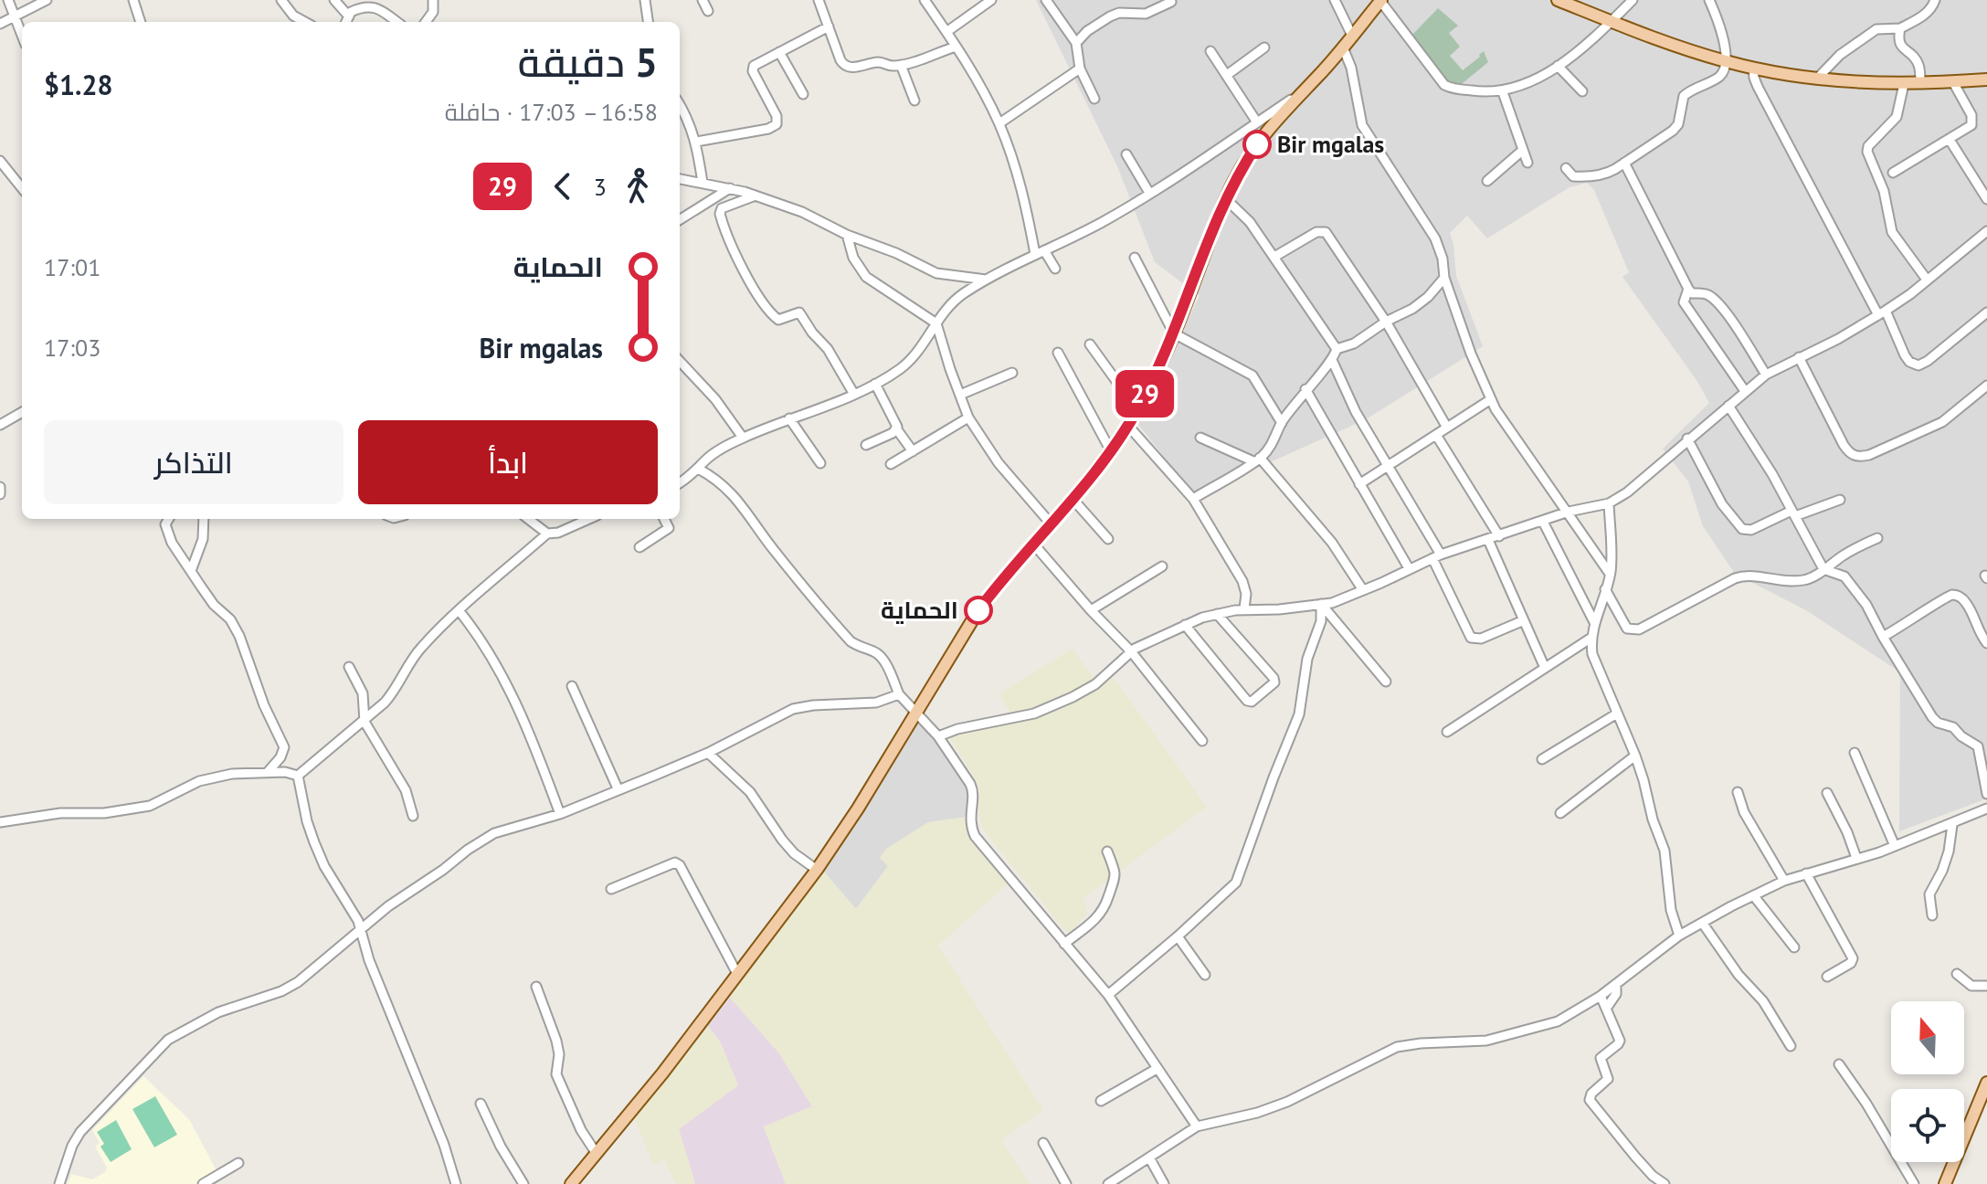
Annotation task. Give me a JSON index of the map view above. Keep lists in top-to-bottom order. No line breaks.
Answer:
{"places":["Bir mgalas","الحماية"],"lines":["bus line 29"],"north":"top","page":{"on_map":"29","heading":["5 دقيقة","16:58 – 17:03 · حافلة","$1.28"],"legs":["3","29"],"list":[{"name":"الحماية","value":"17:01"},{"name":"Bir mgalas","value":"17:03"}],"buttons":["ابدأ","التذاكر"]}}
